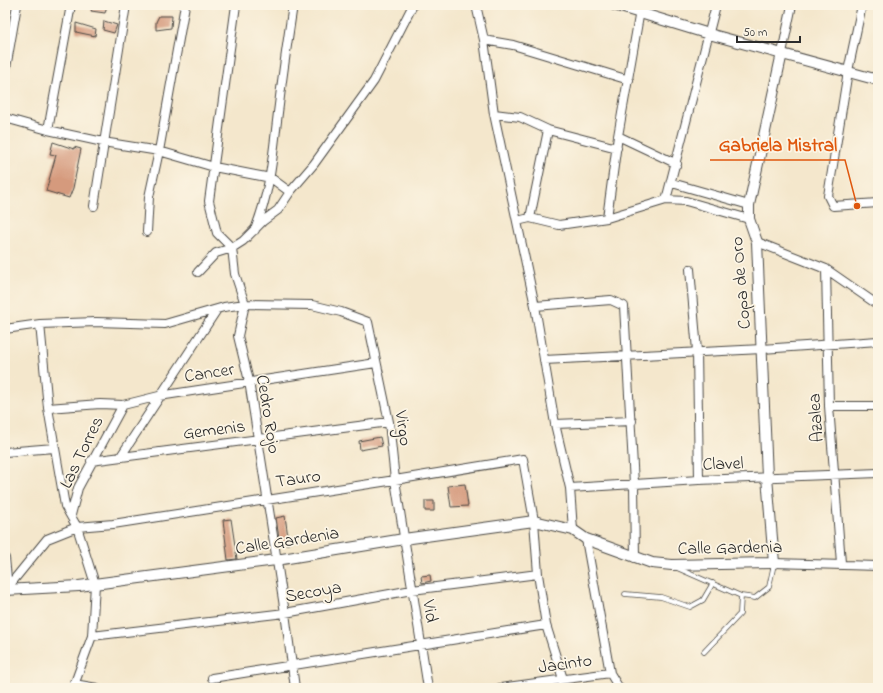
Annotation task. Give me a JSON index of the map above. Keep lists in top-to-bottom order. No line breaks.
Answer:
{"streets":{"street":["Copa de Oro","Cancer","Cedro Rojo","Azalea","Virgo","Gemenis","Las Torres","Clavel","Tauro","Calle Gardenia","Secoya","Vid","Jacinto"]},"crossings":[["Copa de Oro","Clavel"],["Copa de Oro","Calle Gardenia"],["Cancer","Cedro Rojo"],["Cancer","Virgo"],["Cancer","Las Torres"],["Cedro Rojo","Virgo"],["Cedro Rojo","Gemenis"],["Cedro Rojo","Tauro"],["Cedro Rojo","Calle Gardenia"],["Cedro Rojo","Secoya"],["Azalea","Clavel"],["Azalea","Calle Gardenia"],["Virgo","Gemenis"],["Virgo","Tauro"],["Virgo","Calle Gardenia"],["Virgo","Vid"],["Gemenis","Las Torres"],["Tauro","Calle Gardenia"],["Calle Gardenia","Vid"],["Secoya","Vid"]],"places":["Gabriela Mistral"],"scale_bar":"50 m"}
